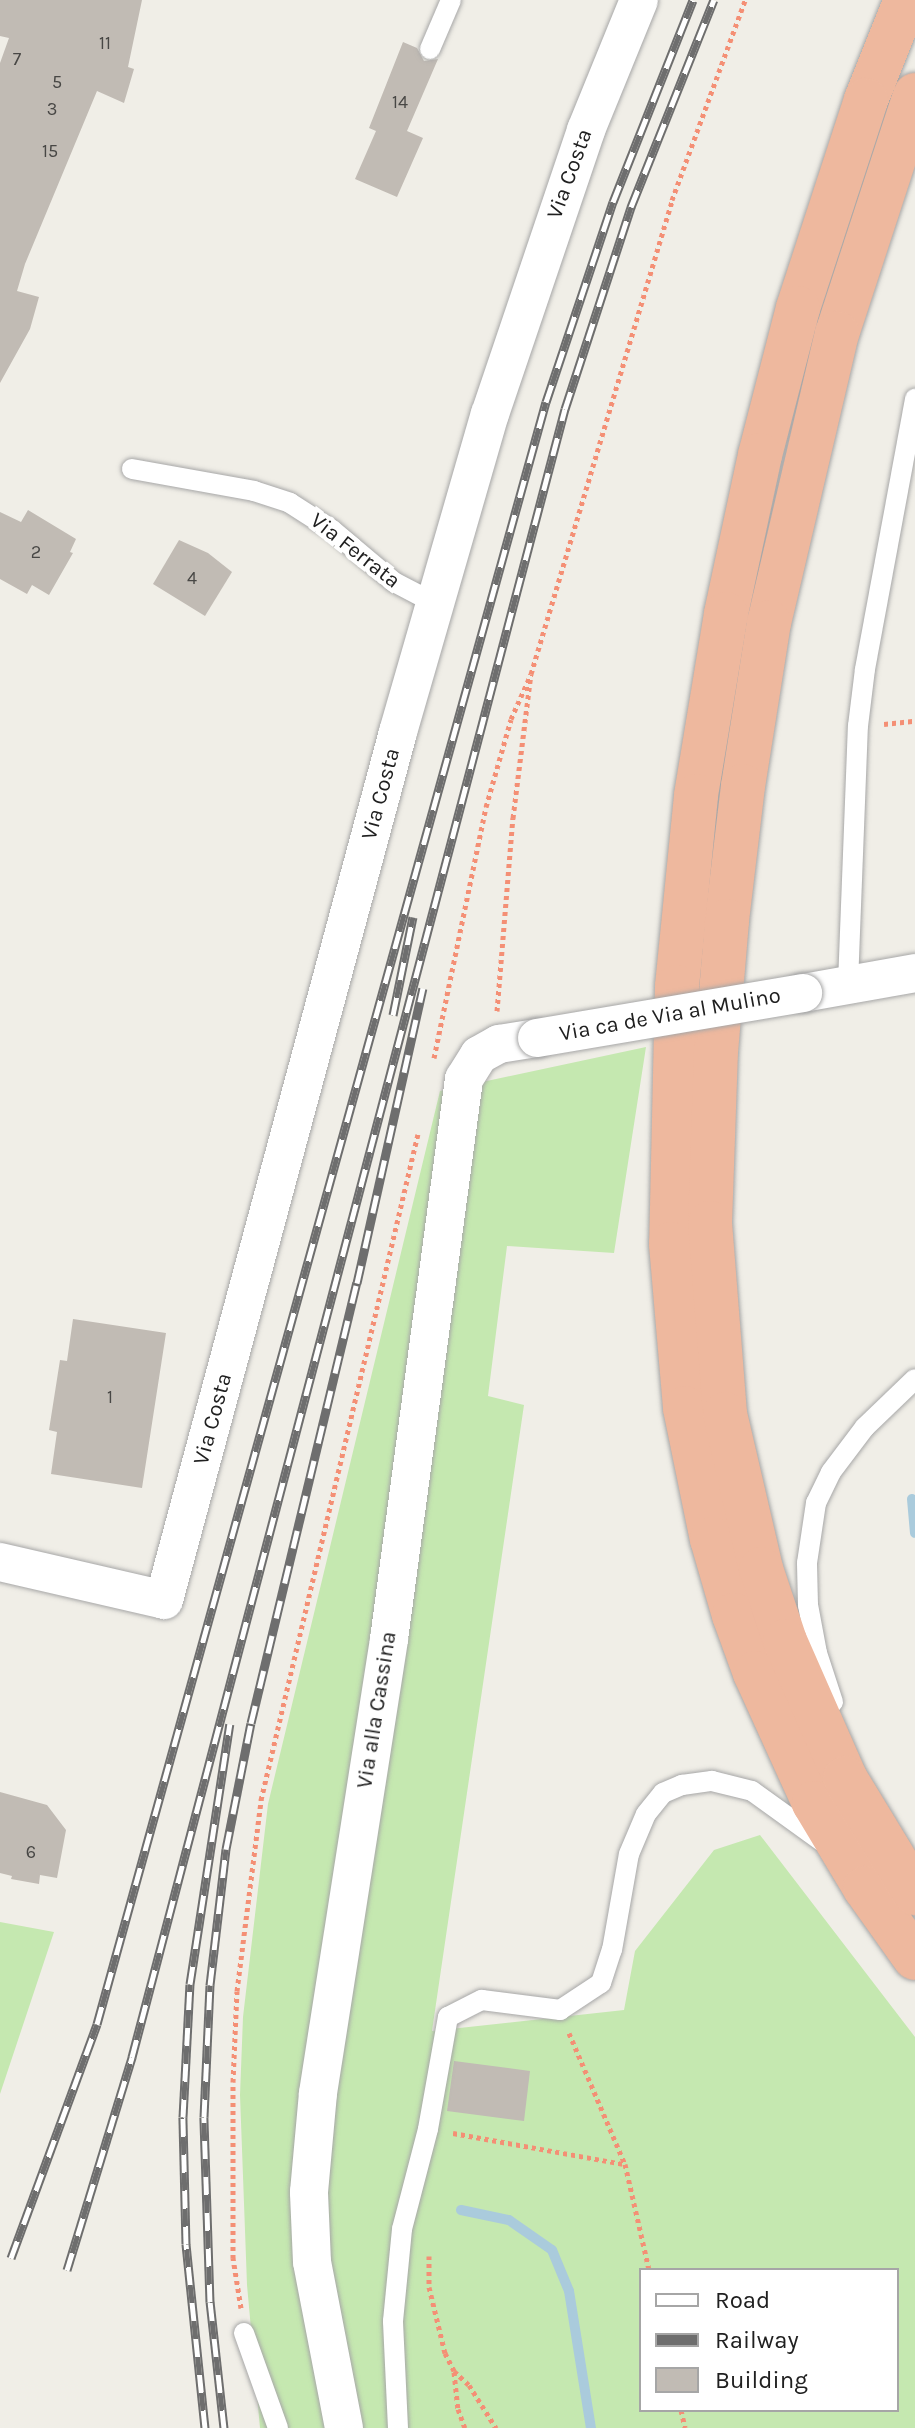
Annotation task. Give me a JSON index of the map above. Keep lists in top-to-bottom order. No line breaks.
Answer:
{"streets":{"street":["Via Costa","Via ca de Via al Mulino","Via alla Cassina"],"lane":["Via Ferrata"]},"crossings":[["Via Costa","Via Ferrata"],["Via ca de Via al Mulino","Via alla Cassina"]],"house_numbers":["11","7","5","14","3","15","2","4","1","6"],"legend":["Road","Railway","Building"]}
